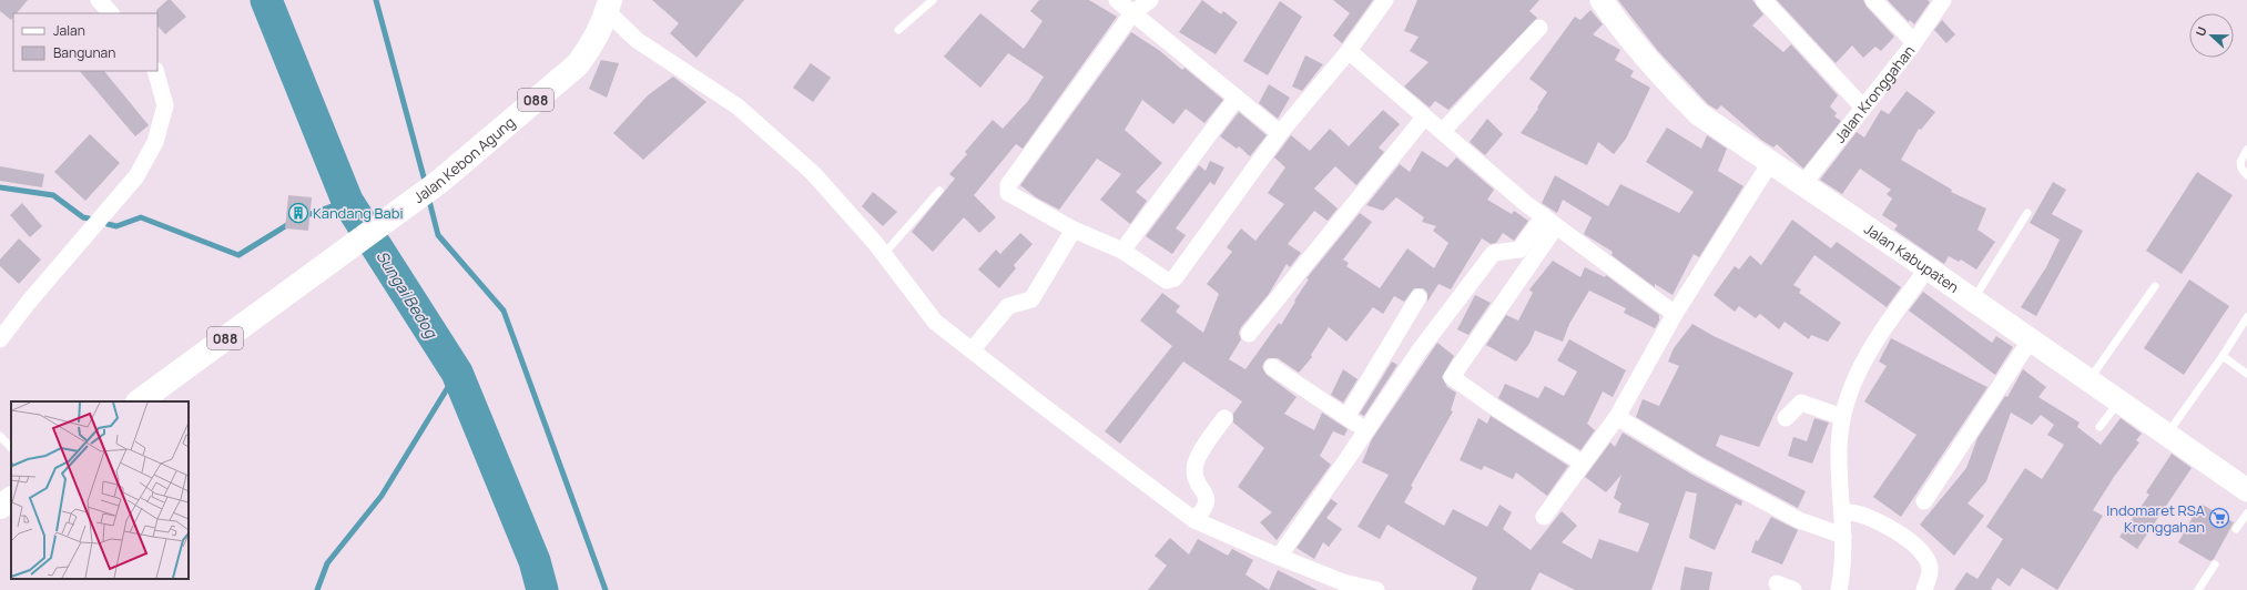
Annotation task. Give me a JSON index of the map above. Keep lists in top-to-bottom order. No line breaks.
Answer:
{"streets":{"main road":["088","Jalan Kebon Agung","Jalan Kabupaten"],"street":["Jalan Kronggahan"]},"crossings":[["Jalan Kronggahan","Jalan Kabupaten"]],"water":["Sungai Bedog"],"places":{"building":["Kandang Babi"],"supermarket":["Indomaret RSA Kronggahan"]},"legend":["Jalan","Bangunan"],"north":"left"}
